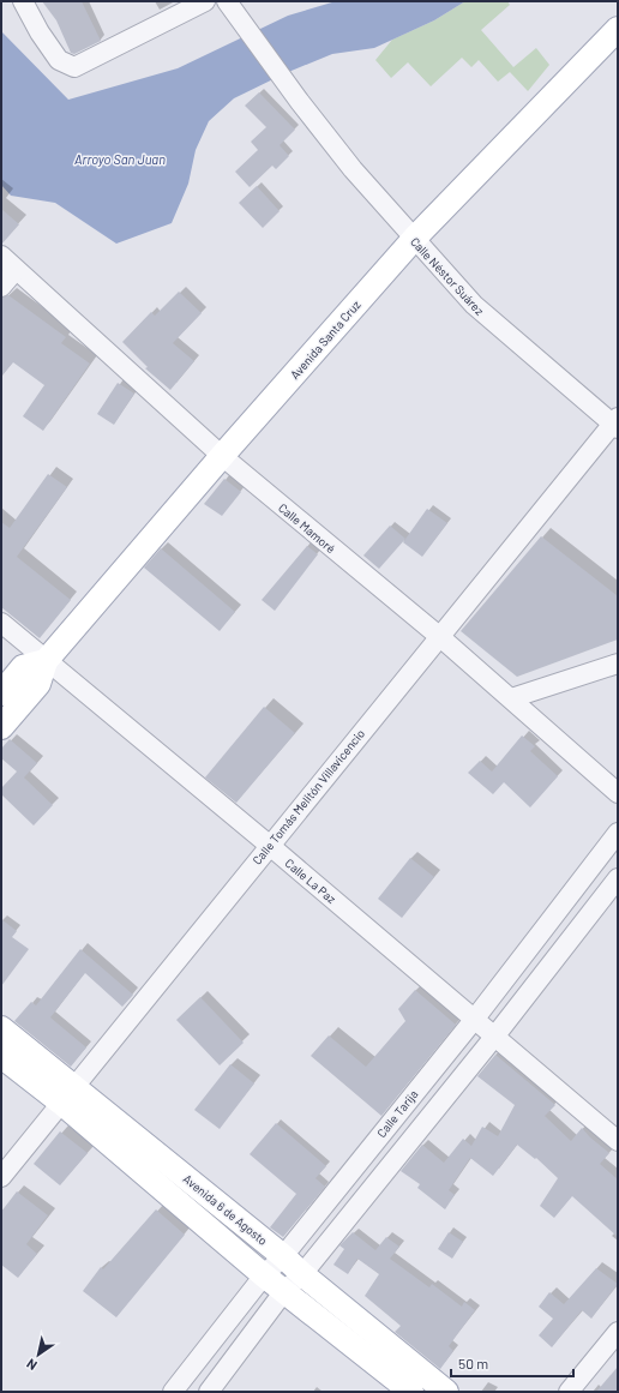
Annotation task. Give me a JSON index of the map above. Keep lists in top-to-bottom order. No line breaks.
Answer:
{"streets":{"main road":["Avenida Santa Cruz","Avenida 6 de Agosto"],"street":["Calle Néstor Suárez","Calle Mamoré","Calle Tomás Melitón Villavicencio","Calle La Paz","Calle Tarija"]},"crossings":[["Calle Néstor Suárez","Avenida Santa Cruz"],["Calle Néstor Suárez","Calle Tomás Melitón Villavicencio"],["Avenida Santa Cruz","Calle Mamoré"],["Avenida Santa Cruz","Calle La Paz"],["Calle Mamoré","Calle Tomás Melitón Villavicencio"],["Calle Tomás Melitón Villavicencio","Calle La Paz"],["Calle Tomás Melitón Villavicencio","Avenida 6 de Agosto"],["Calle La Paz","Calle Tarija"],["Calle Tarija","Avenida 6 de Agosto"]],"water":["Arroyo San Juan"],"scale_bar":"50 m","north":"bottom left"}
